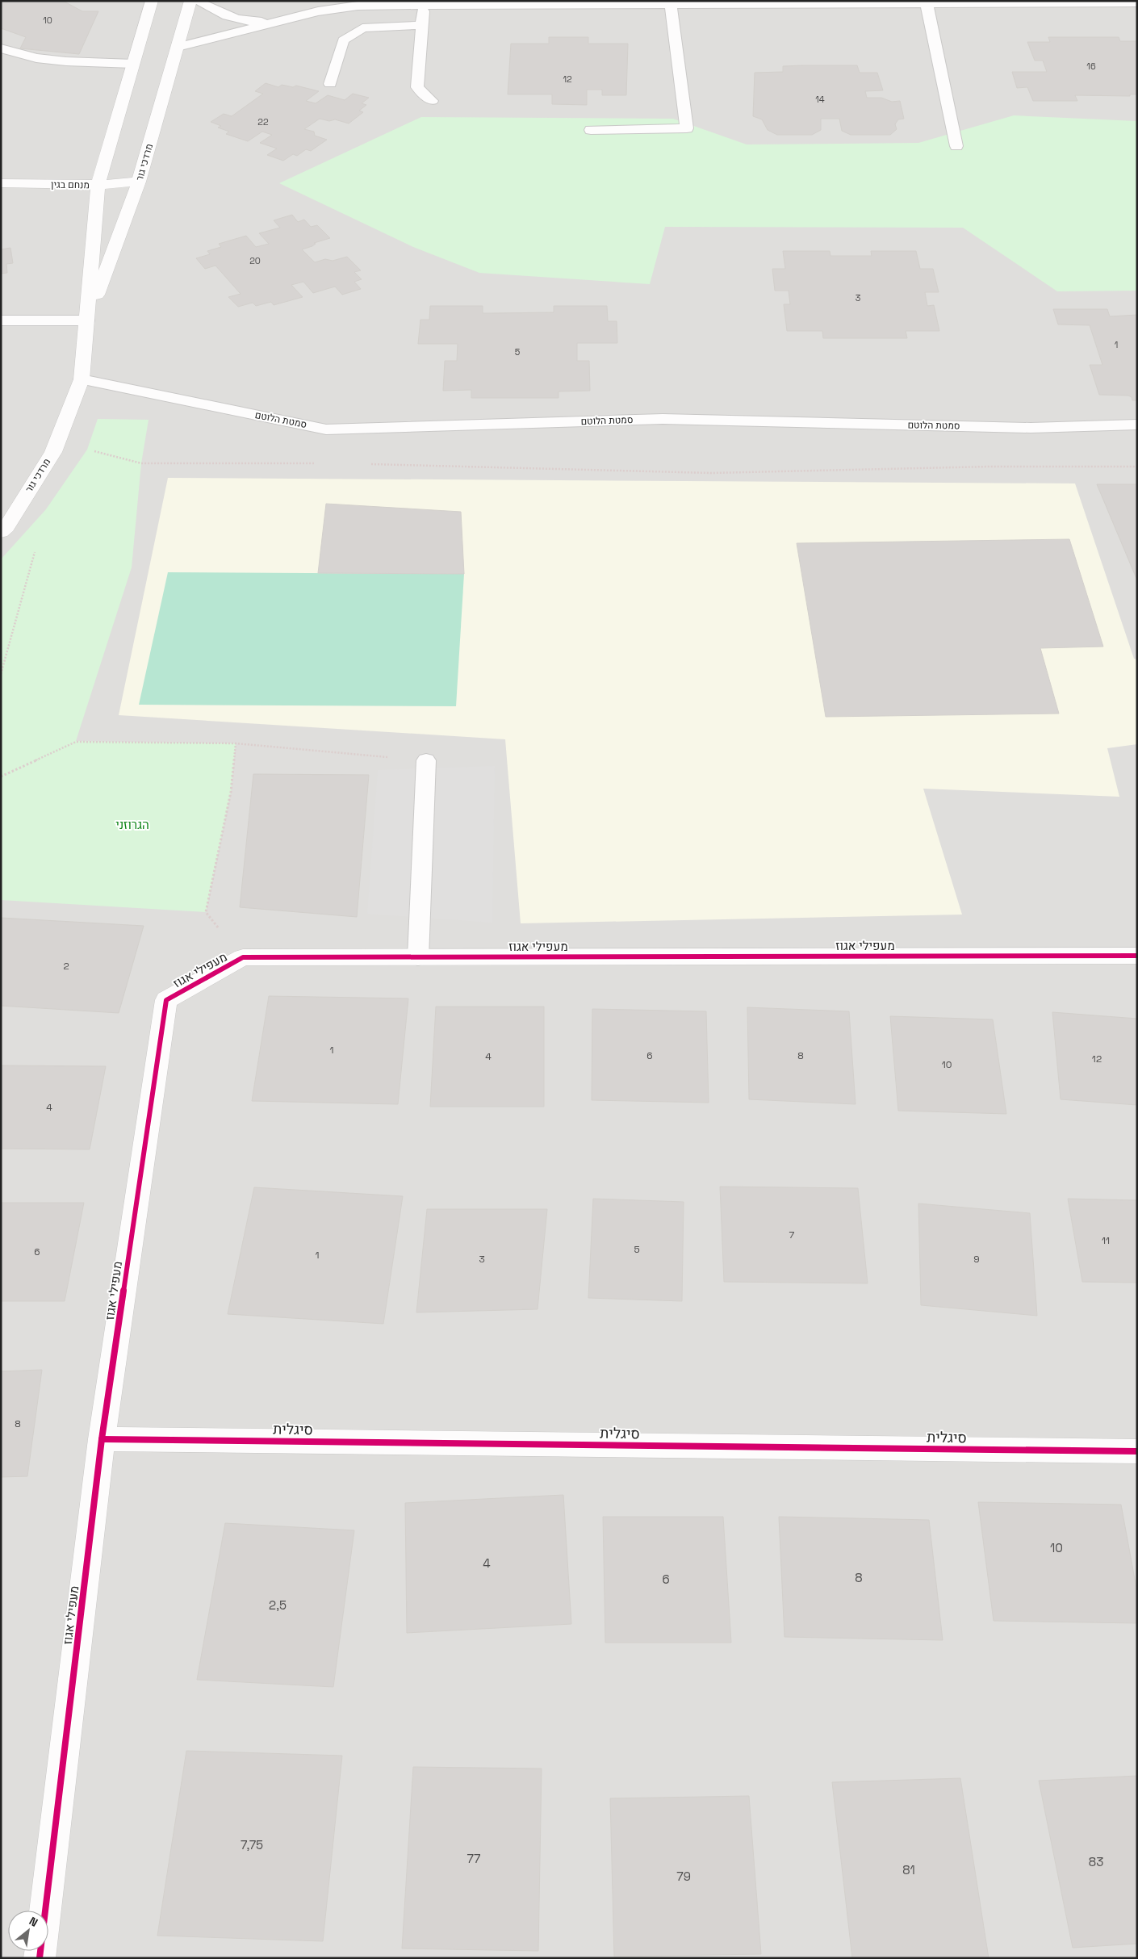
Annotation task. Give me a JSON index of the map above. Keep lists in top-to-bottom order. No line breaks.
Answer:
{"streets":{"street":["מרדכי גור","מנחם בגין","מעפילי אגוז","סיגלית"],"lane":["סמטת הלוטם"]},"crossings":[["מרדכי גור","מנחם בגין"],["מרדכי גור","סמטת הלוטם"],["מעפילי אגוז","סיגלית"]],"parks":["הגרוזני"],"house_numbers":["10","16","12","14","22","20","3","1","5","2","1","6","8","4","12","10","4","7","11","5","6","1","3","9","8","10","4","8","6","2,5","7,75","77","83","81","79"],"north":"top right"}
